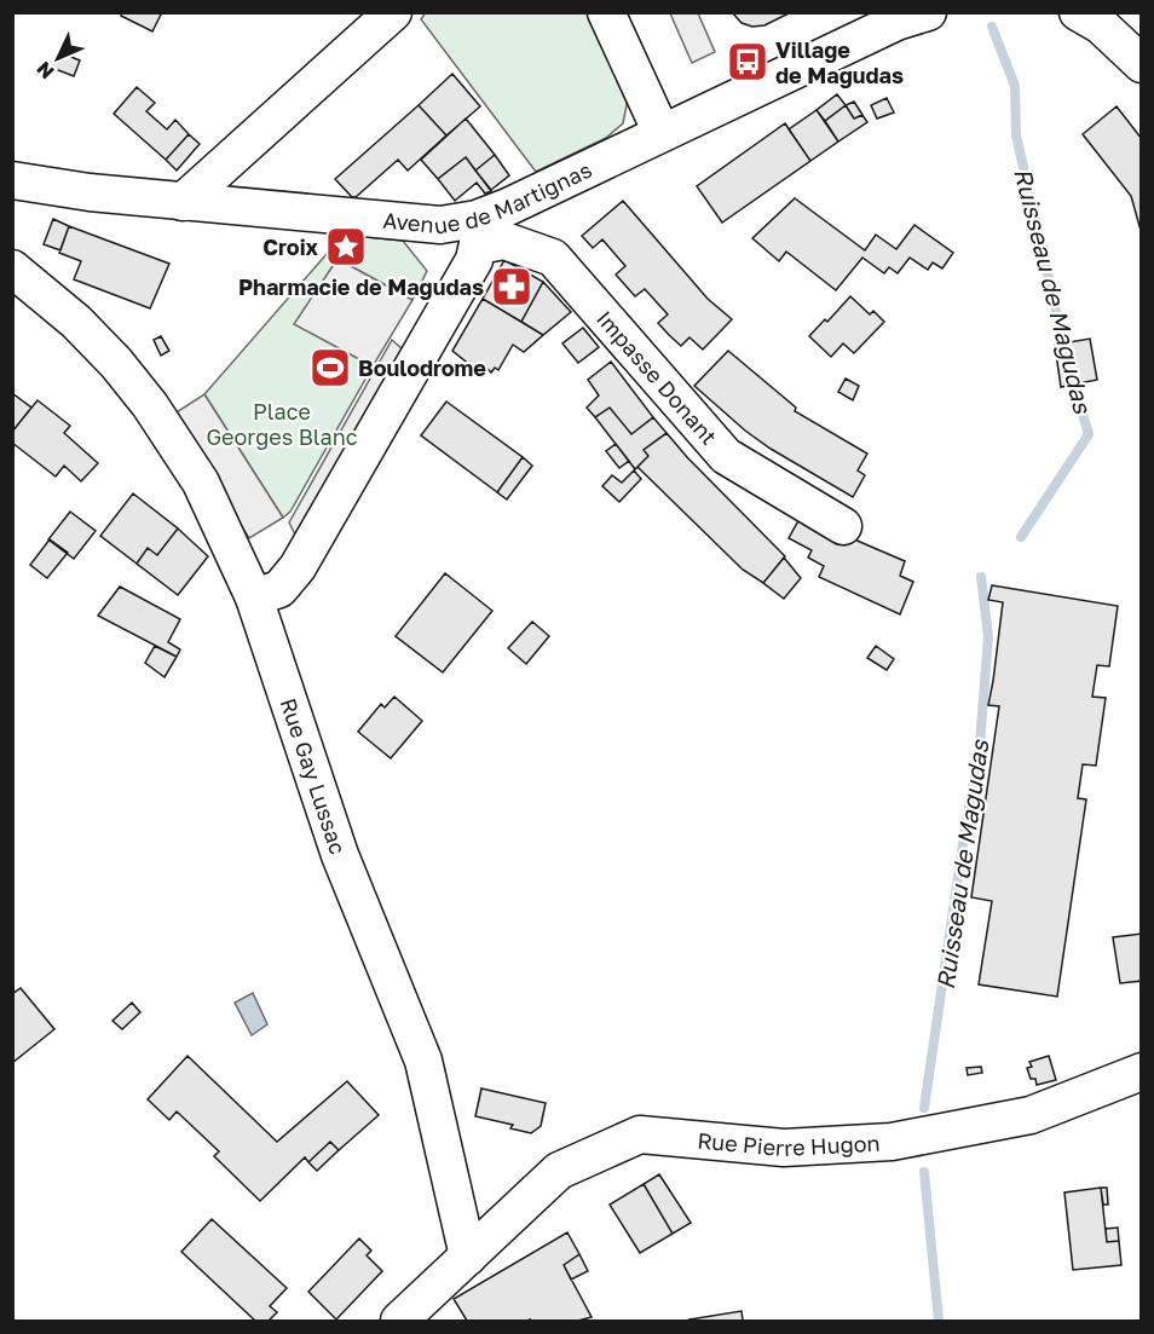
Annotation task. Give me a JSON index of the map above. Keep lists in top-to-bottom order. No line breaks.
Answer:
{"streets":{"street":["Avenue de Martignas","Impasse Donant","Rue Gay Lussac","Rue Pierre Hugon"]},"crossings":[["Avenue de Martignas","Impasse Donant"],["Rue Gay Lussac","Rue Pierre Hugon"]],"water":["Ruisseau de Magudas"],"parks":["Place Georges Blanc"],"places":{"bus stop":["Village de Magudas"],"place":["Croix"],"pharmacy":["Pharmacie de Magudas"],"sports":["Boulodrome"]},"north":"bottom left"}
